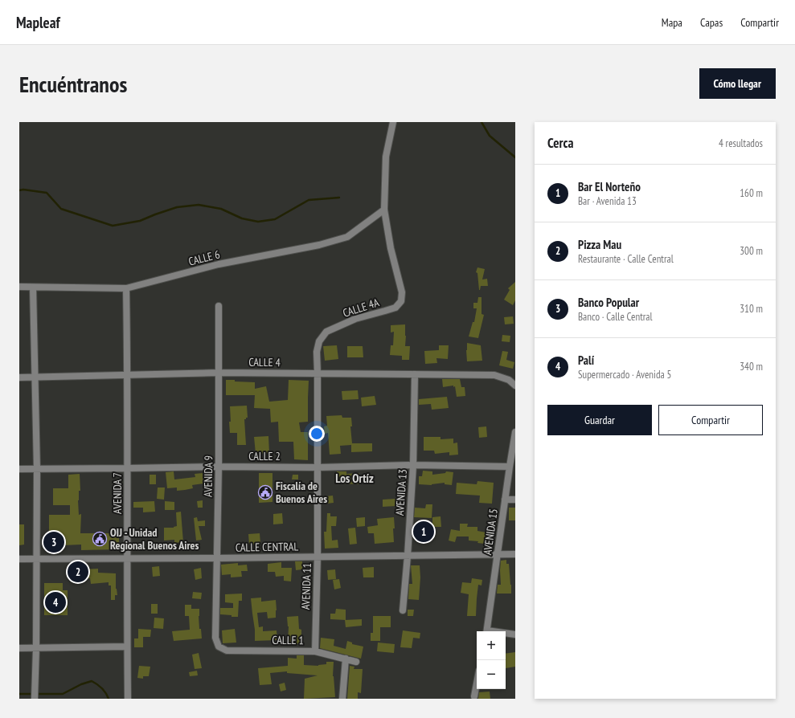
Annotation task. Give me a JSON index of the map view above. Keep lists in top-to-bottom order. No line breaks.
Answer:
{"streets":{"street":["CALLE 6","CALLE 4A","CALLE 4","CALLE 2","AVENIDA 9","AVENIDA 13","AVENIDA 7","AVENIDA 15","CALLE CENTRAL","AVENIDA 11","CALLE 1"]},"crossings":[["CALLE 6","CALLE 4A"],["CALLE 6","AVENIDA 7"],["CALLE 4A","AVENIDA 11"],["CALLE 4","AVENIDA 9"],["CALLE 4","AVENIDA 13"],["CALLE 4","AVENIDA 7"],["CALLE 4","AVENIDA 11"],["CALLE 2","AVENIDA 9"],["CALLE 2","AVENIDA 13"],["CALLE 2","AVENIDA 7"],["CALLE 2","AVENIDA 15"],["CALLE 2","AVENIDA 11"],["AVENIDA 9","CALLE CENTRAL"],["AVENIDA 9","CALLE 1"],["AVENIDA 13","CALLE CENTRAL"],["AVENIDA 7","CALLE CENTRAL"],["AVENIDA 15","CALLE CENTRAL"],["CALLE CENTRAL","AVENIDA 11"],["AVENIDA 11","CALLE 1"]],"districts":["Los Ortíz"],"places":{"public building":["Fiscalía de Buenos Aires","OIJ - Unidad Regional Buenos Aires"]},"page":{"header":"Mapleaf","nav":["Mapa","Capas","Compartir"],"buttons":["Cómo llegar",["Guardar","Compartir"]],"title":"Encuéntranos","heading":["Cerca","4 resultados"],"list":[{"mark":"1","name":"Bar El Norteño","note":"Bar · Avenida 13","value":"160 m"},{"mark":"2","name":"Pizza Mau","note":"Restaurante · Calle Central","value":"300 m"},{"mark":"3","name":"Banco Popular","note":"Banco · Calle Central","value":"310 m"},{"mark":"4","name":"Palí","note":"Supermercado · Avenida 5","value":"340 m"}],"pins":["1","3","2","4"],"map_buttons":["+","−"]}}
